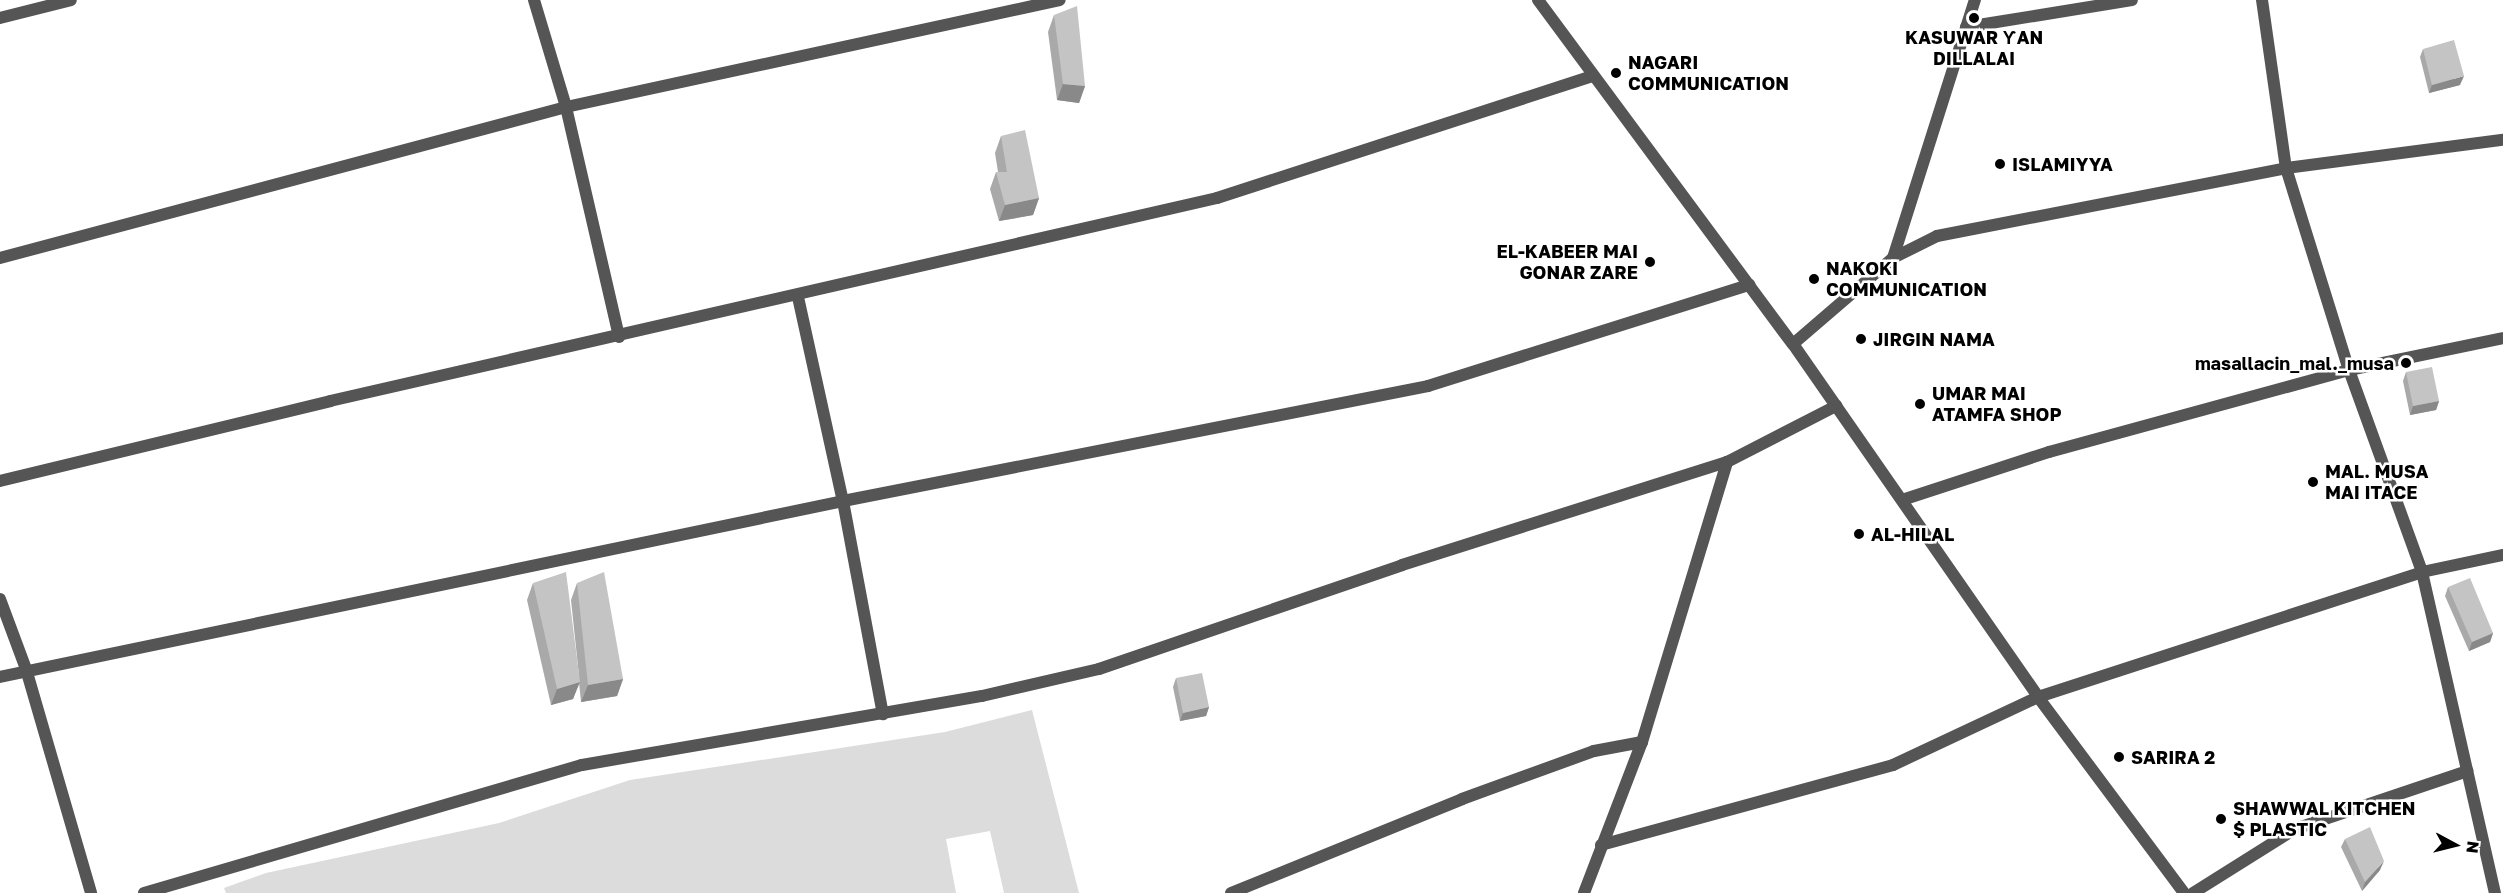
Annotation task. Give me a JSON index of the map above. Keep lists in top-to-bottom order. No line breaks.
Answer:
{"places":["KASUWAR ƳAN DILLALAI","NAGARI COMMUNICATION","ISLAMIYYA","EL-KABEER MAI GONAR ZARE","NAKOKI COMMUNICATION","JIRGIN NAMA","masallacin_mal._musa","UMAR MAI ATAMFA SHOP","MAL. MUSA MAI ITACE","AL-HILAL","SARIRA 2","SHAWWAL KITCHEN $ PLASTIC"],"north":"right"}
